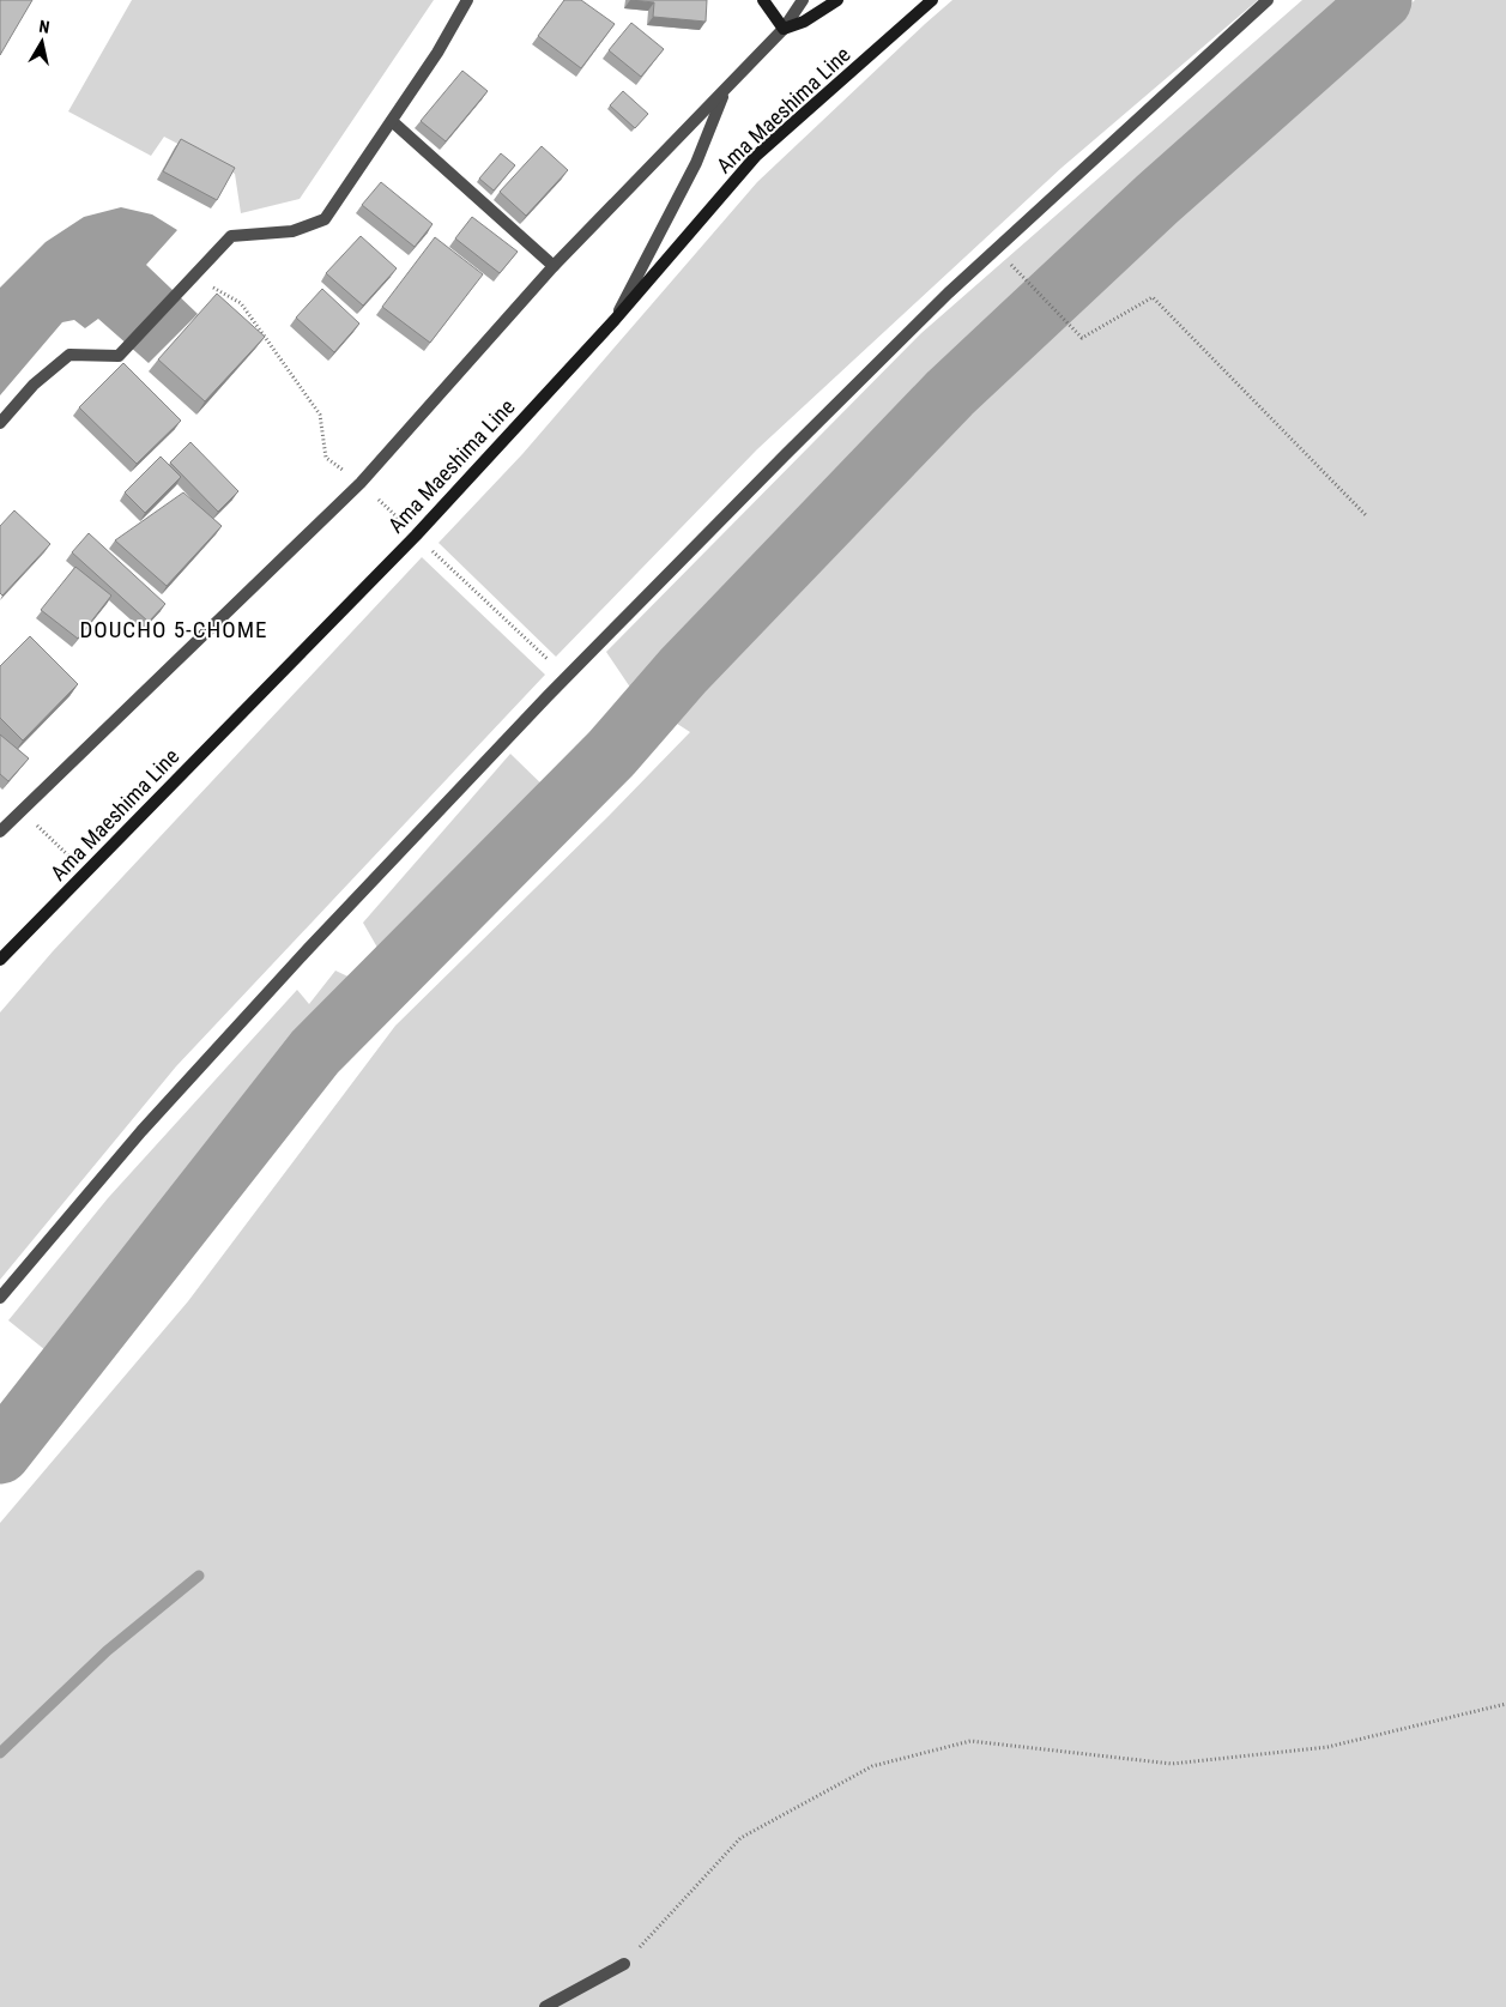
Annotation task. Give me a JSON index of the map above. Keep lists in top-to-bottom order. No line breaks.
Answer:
{"streets":{"main road":["Ama Maeshima Line"]},"districts":["DOUCHO 5-CHOME"],"north":"top"}
